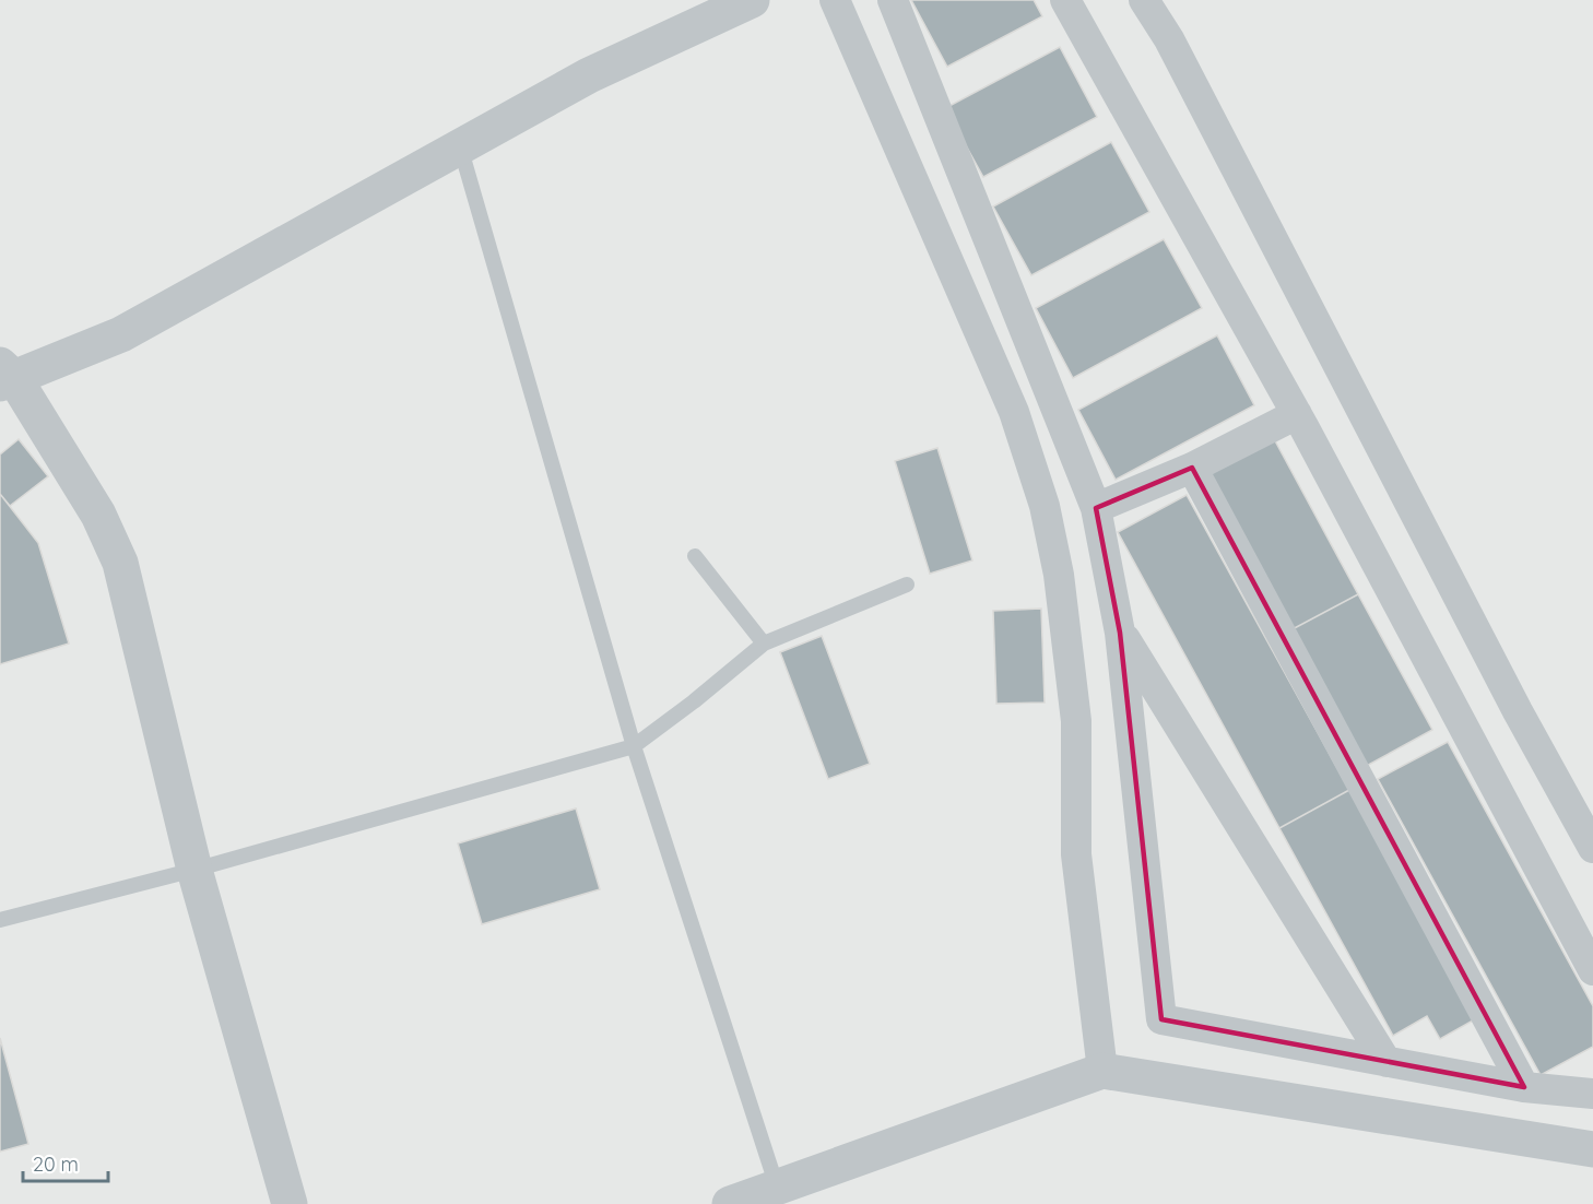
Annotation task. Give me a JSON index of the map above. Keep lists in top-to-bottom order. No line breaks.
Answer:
{"scale_bar":"20 m"}
